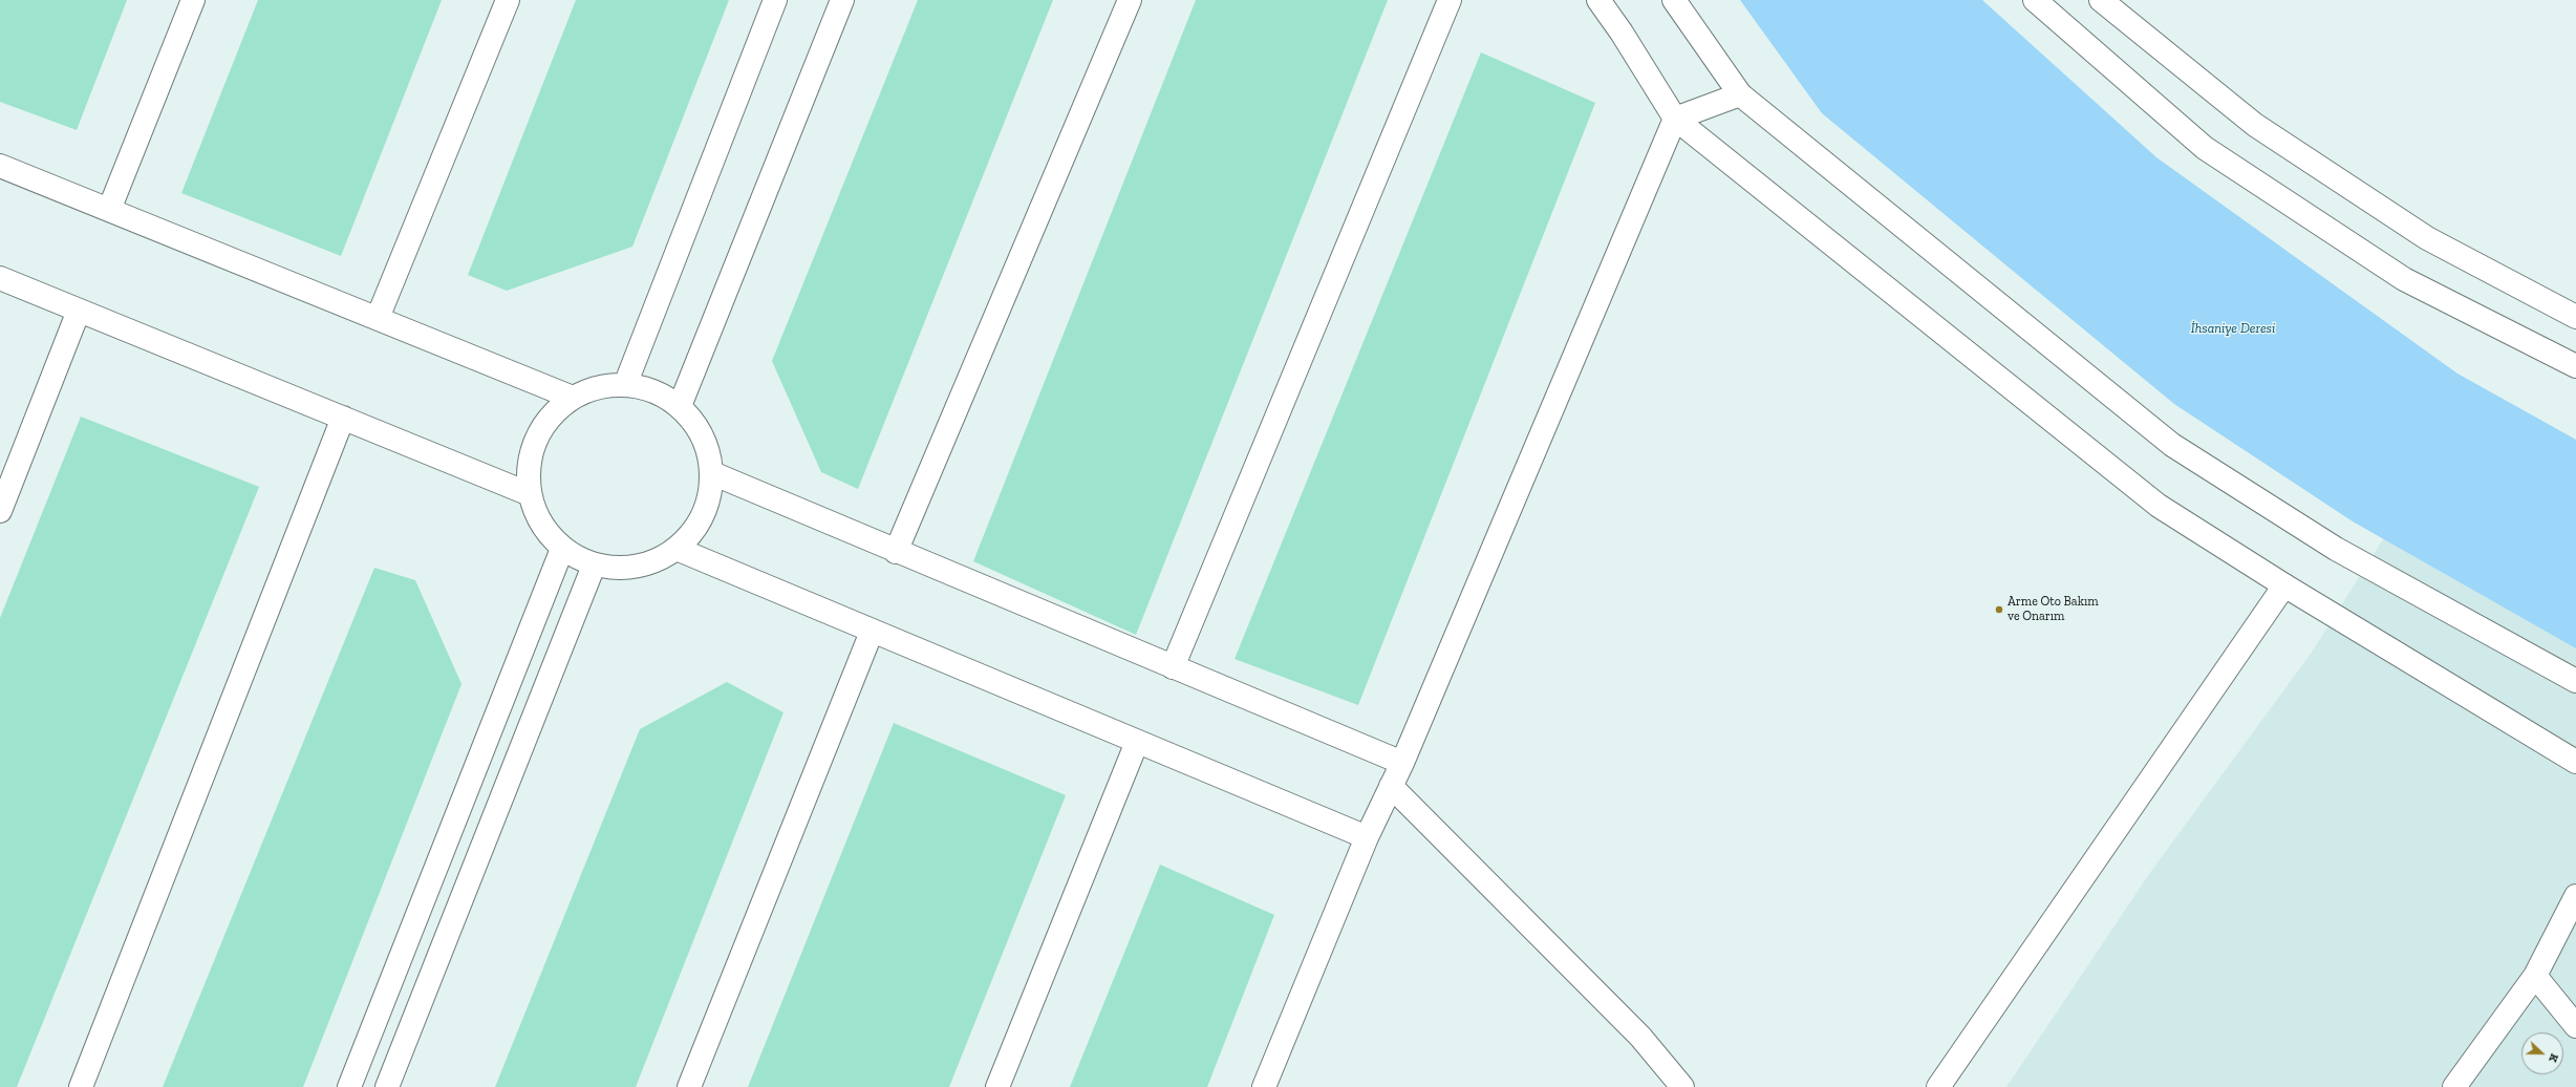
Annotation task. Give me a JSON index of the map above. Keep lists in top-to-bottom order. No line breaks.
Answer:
{"water":["İhsaniye Deresi"],"places":["Arme Oto Bakım ve Onarım"],"north":"right"}
